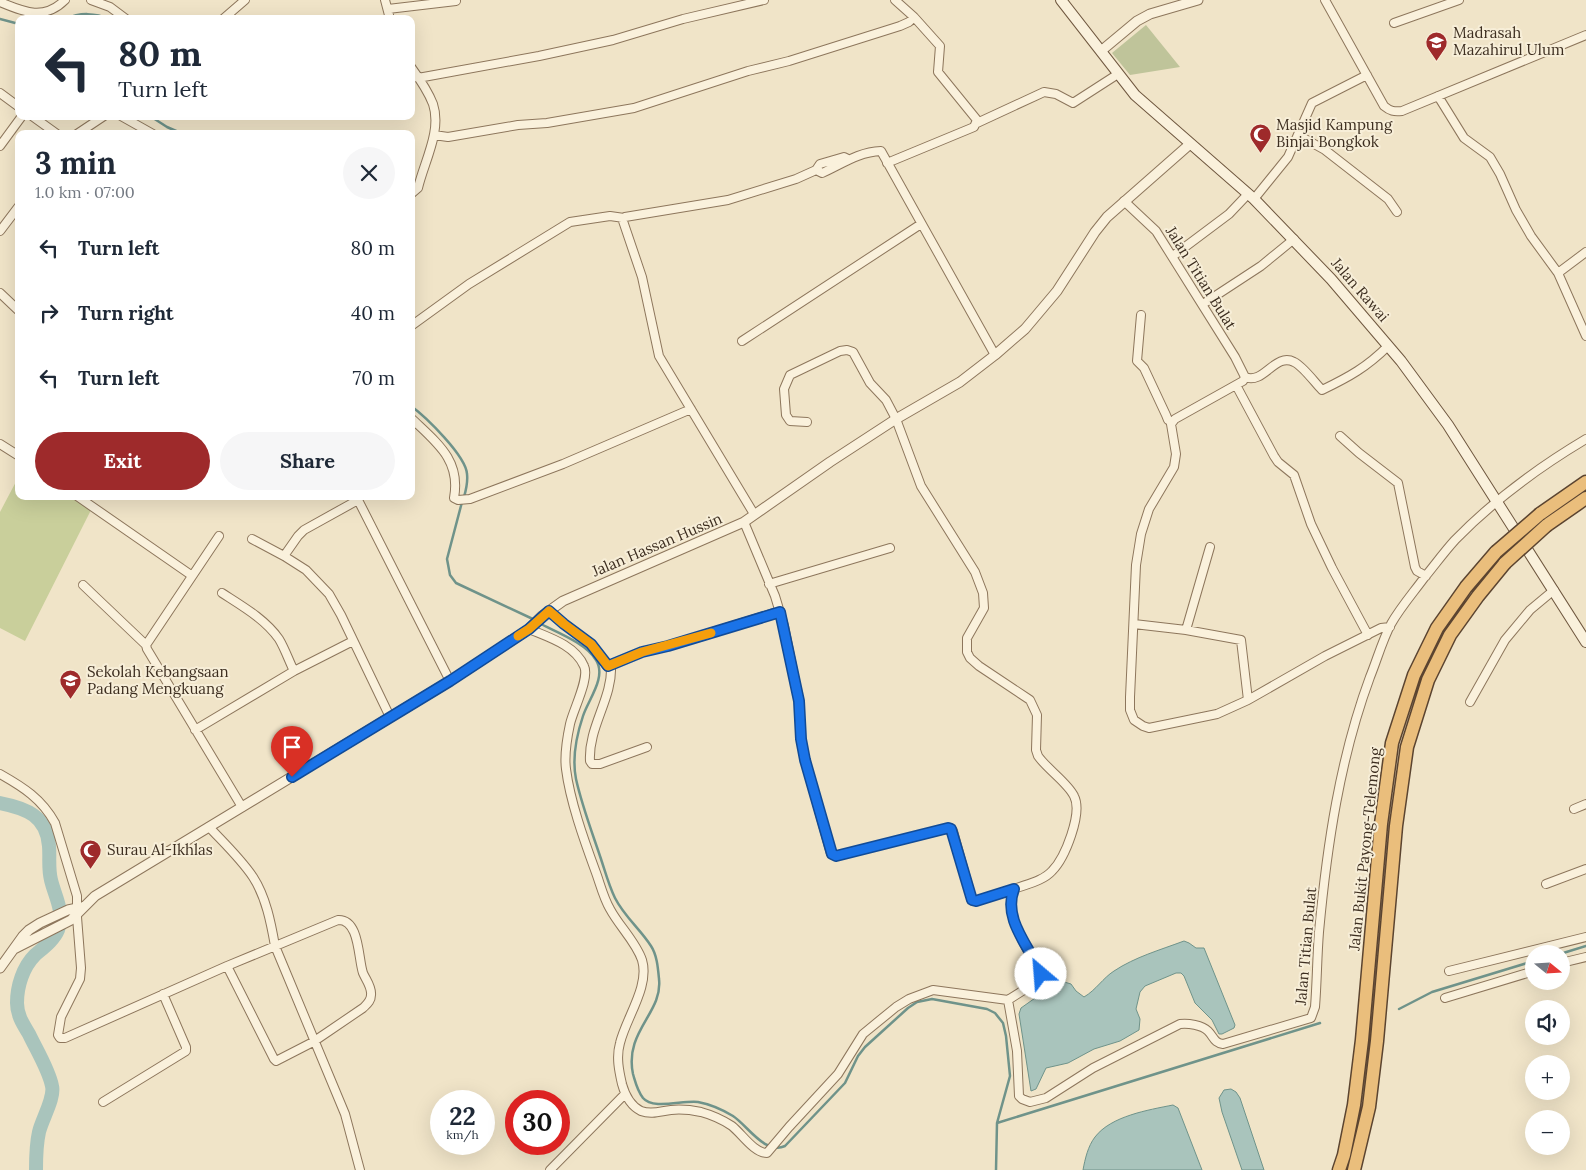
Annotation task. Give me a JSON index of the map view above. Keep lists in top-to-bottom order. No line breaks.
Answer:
{"streets":{"highway":["Jalan Bukit Payong-Telemong"],"main road":["Jalan Rawai"],"street":["Jalan Titian Bulat","Jalan Hassan Hussin"]},"crossings":[["Jalan Titian Bulat","Jalan Rawai"],["Jalan Titian Bulat","Jalan Hassan Hussin"],["Jalan Rawai","Jalan Hassan Hussin"]],"places":{"school or university":["Madrasah Mazahirul Ulum","Sekolah Kebangsaan Padang Mengkuang"],"mosque":["Masjid Kampung Binjai Bongkok","Surau Al-Ikhlas"]},"north":"right","page":{"turn":["80 m","Turn left"],"heading":["3 min","1.0 km · 07:00"],"list":[{"name":"Turn left","value":"80 m"},{"name":"Turn right","value":"40 m"},{"name":"Turn left","value":"70 m"}],"buttons":["Exit","Share"],"map_buttons":["+","−"],"speed":"22 km/h","limit":"30"}}
